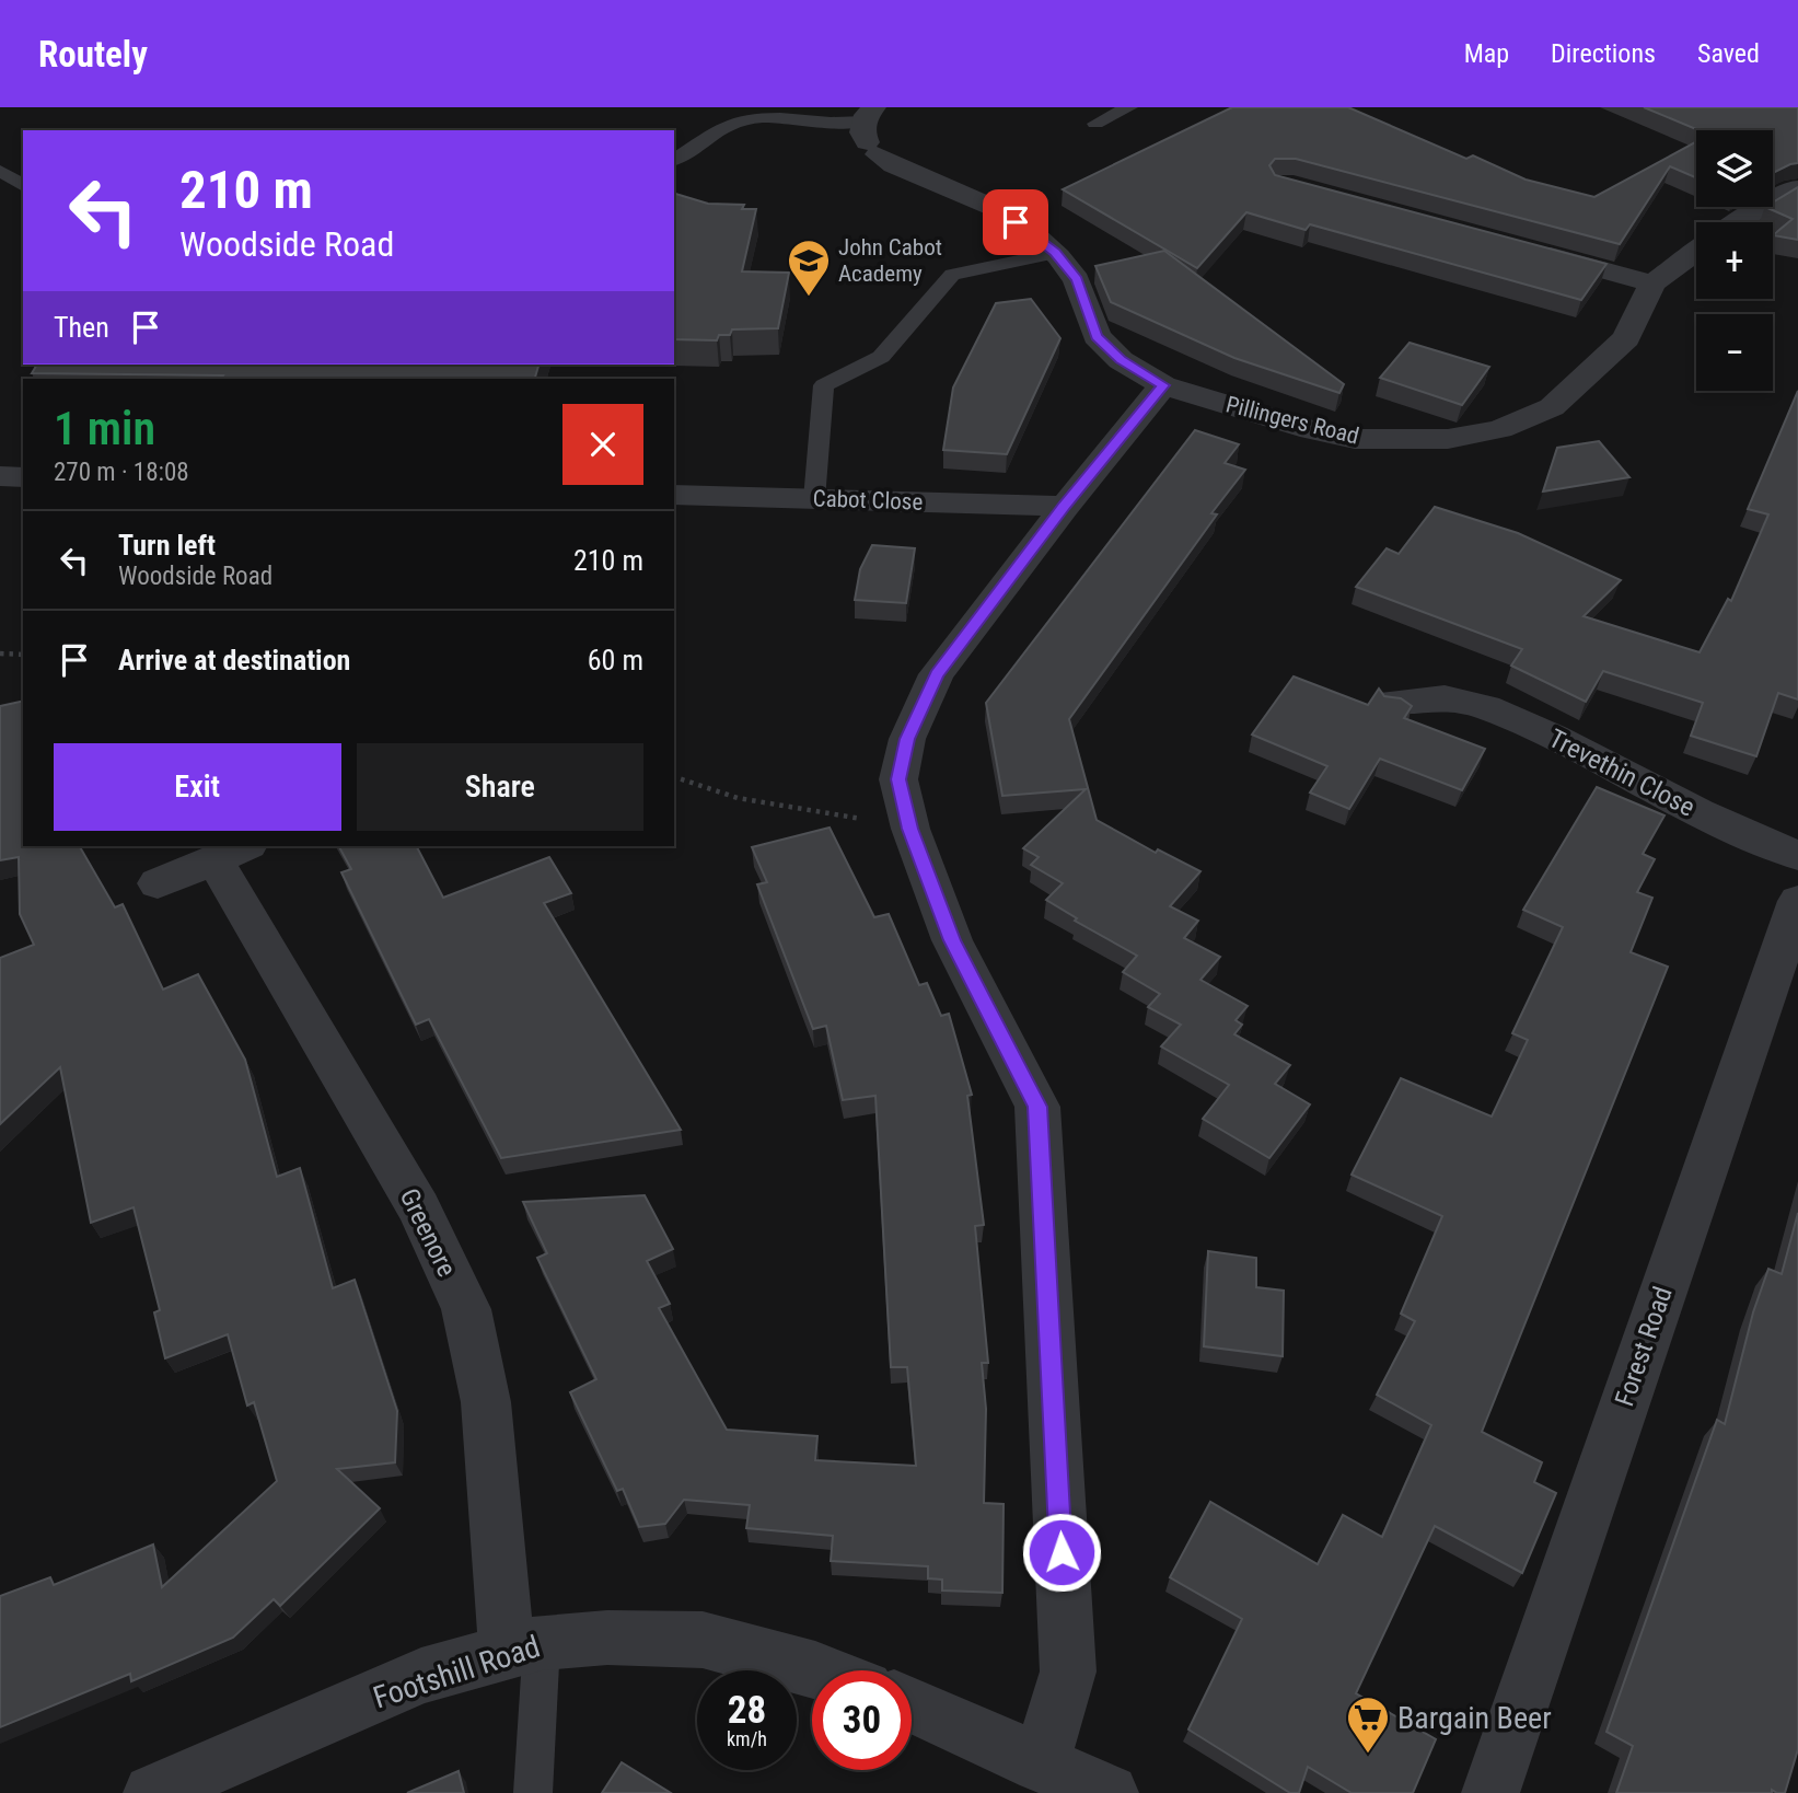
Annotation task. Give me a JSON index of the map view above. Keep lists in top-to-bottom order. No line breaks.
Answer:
{"streets":{"street":["Pillingers Road","Cabot Close","Trevethin Close","Greenore","Forest Road","Footshill Road"]},"crossings":[["Greenore","Footshill Road"]],"places":{"school or university":["John Cabot Academy"],"supermarket":["Bargain Beer"]},"page":{"header":"Routely","nav":["Map","Directions","Saved"],"map_buttons":["+","−"],"turn":["210 m","Woodside Road"],"then":"Then","heading":["1 min","270 m · 18:08"],"list":[{"name":"Turn left","note":"Woodside Road","value":"210 m"},{"name":"Arrive at destination","value":"60 m"}],"buttons":["Exit","Share"],"speed":"28 km/h","limit":"30"}}
